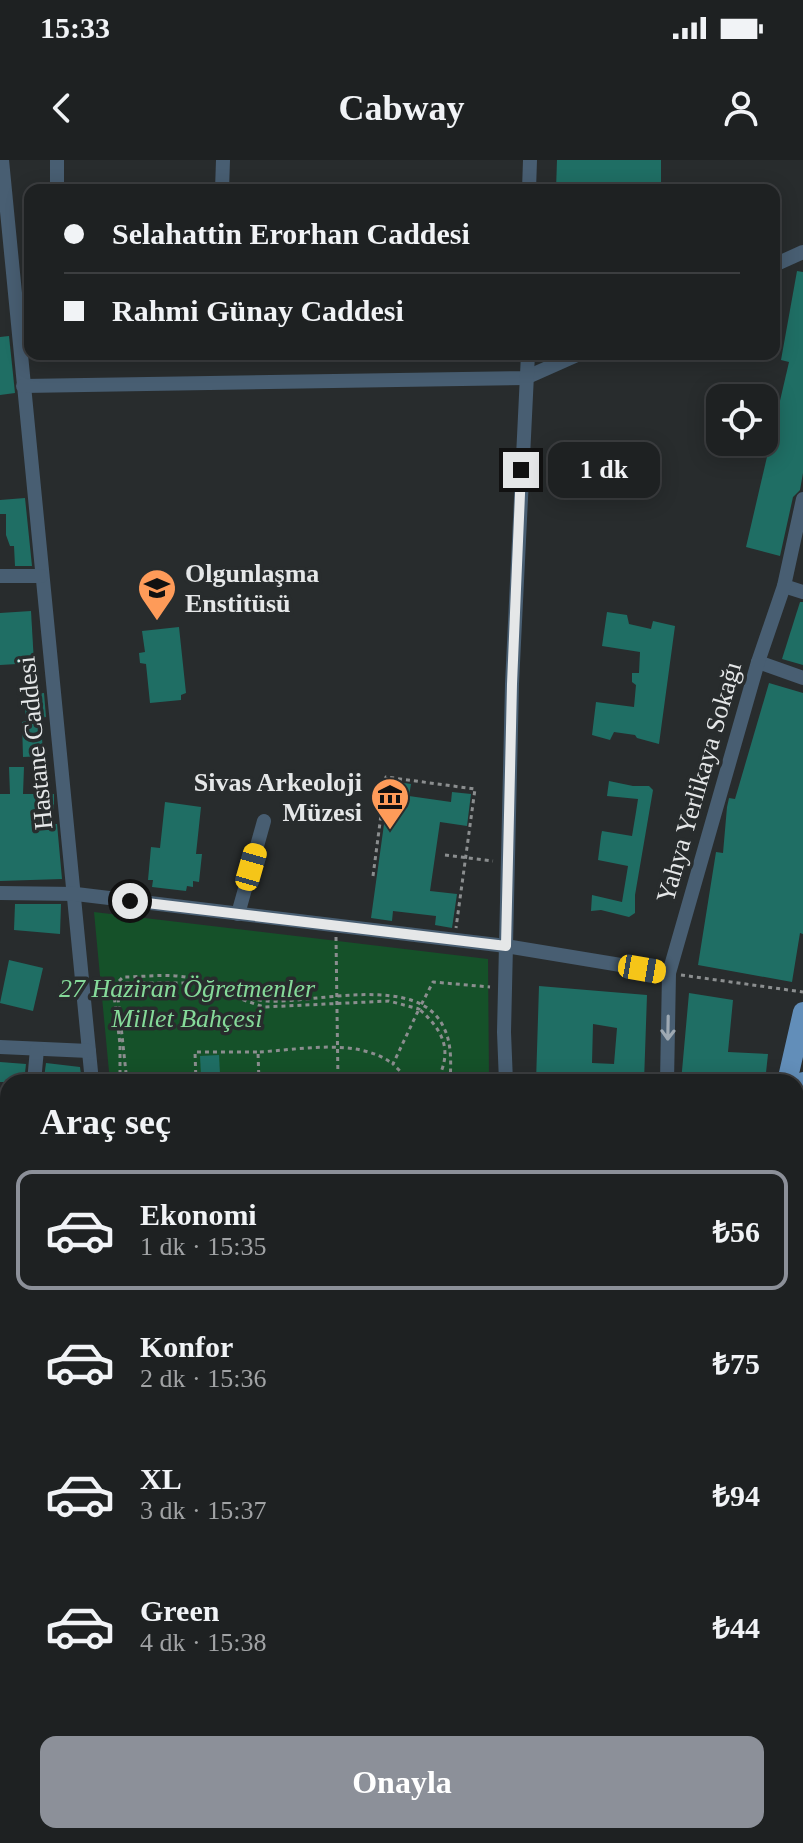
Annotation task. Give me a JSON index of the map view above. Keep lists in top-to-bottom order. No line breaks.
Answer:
{"streets":{"street":["Hastane Caddesi","Yahya Yerlikaya Sokağı"]},"parks":["27 Haziran Öğretmenler Millet Bahçesi"],"places":{"school or university":["Olgunlaşma Enstitüsü"],"museum":["Sivas Arkeoloji Müzesi"]},"page":{"status":"15:33","header":"Cabway","banner":["Selahattin Erorhan Caddesi","Rahmi Günay Caddesi"],"bubble":"1 dk","heading":"Araç seç","list":[{"name":"Ekonomi","note":"1 dk · 15:35","value":"₺56"},{"name":"Konfor","note":"2 dk · 15:36","value":"₺75"},{"name":"XL","note":"3 dk · 15:37","value":"₺94"},{"name":"Green","note":"4 dk · 15:38","value":"₺44"}],"buttons":"Onayla"}}
